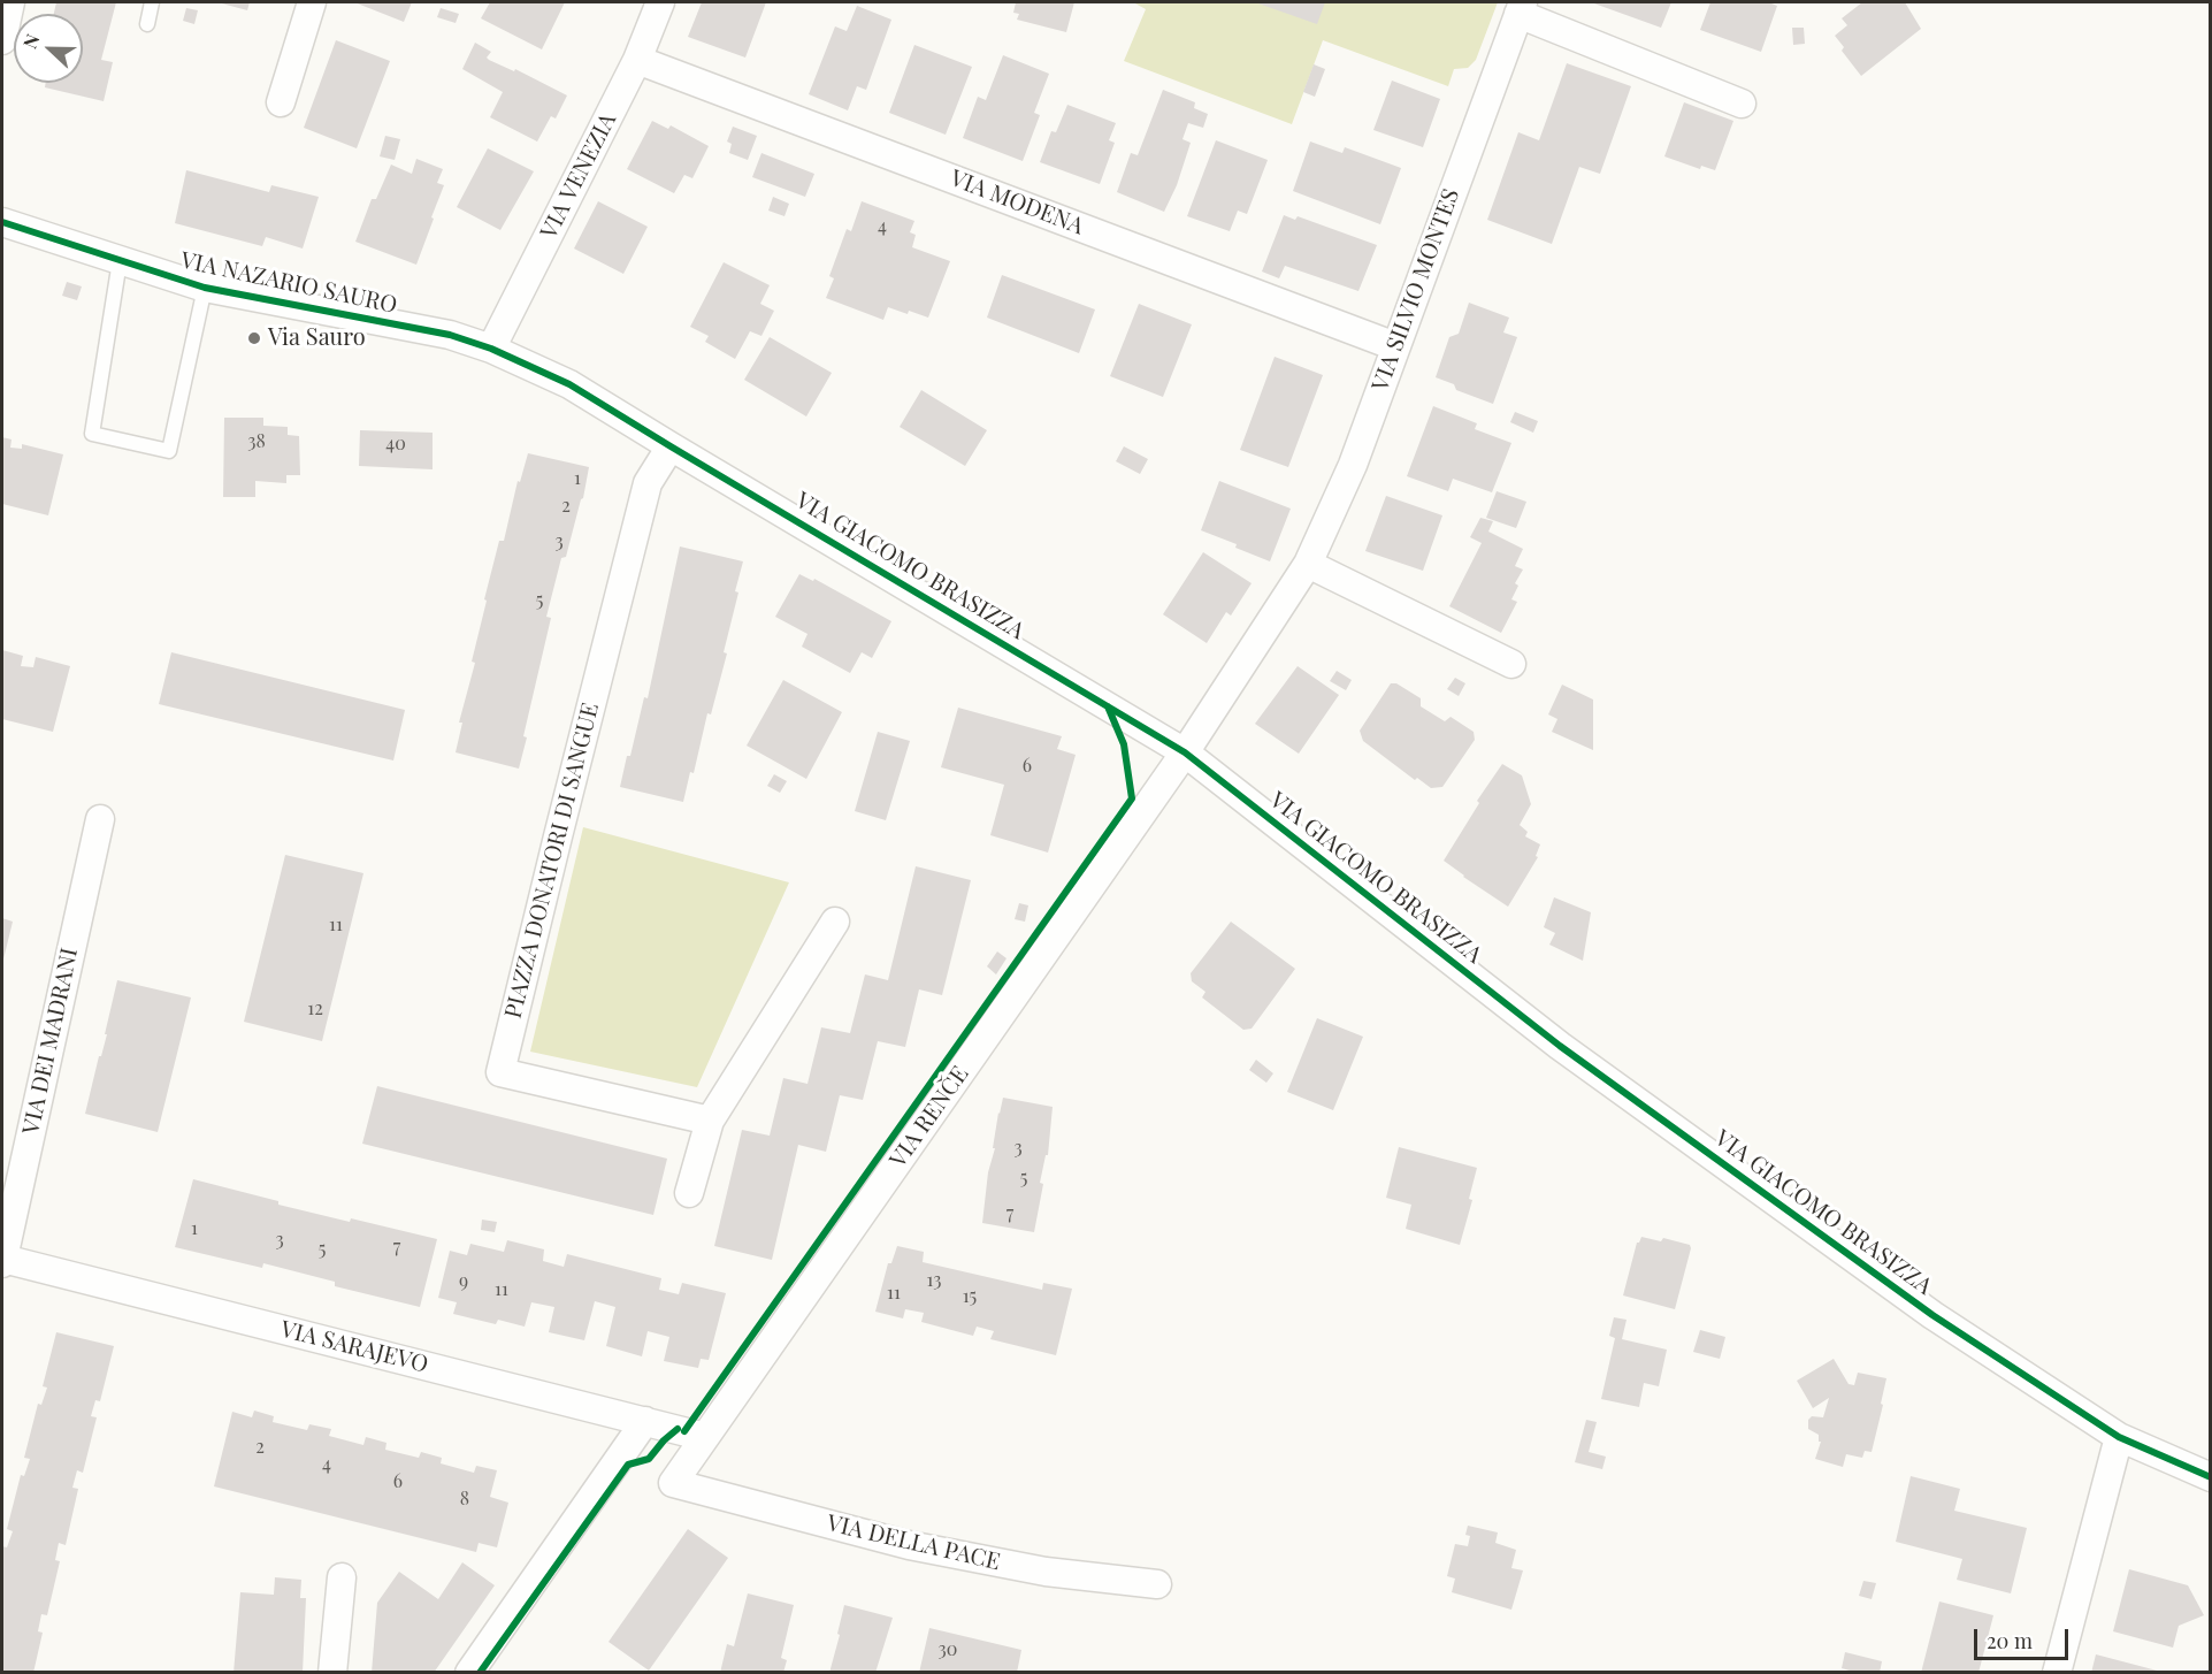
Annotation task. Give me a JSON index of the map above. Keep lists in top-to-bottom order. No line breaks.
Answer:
{"streets":{"street":["VIA VENEZIA","VIA MODENA","VIA NAZARIO SAURO","VIA SILVIO MONTES","VIA GIACOMO BRASIZZA","PIAZZA DONATORI DI SANGUE","VIA DEI MADRANI","VIA RENČE","VIA SARAJEVO","VIA DELLA PACE"]},"crossings":[["VIA VENEZIA","VIA MODENA"],["VIA VENEZIA","VIA NAZARIO SAURO"],["VIA VENEZIA","VIA GIACOMO BRASIZZA"],["VIA MODENA","VIA SILVIO MONTES"],["VIA NAZARIO SAURO","VIA GIACOMO BRASIZZA"],["VIA SILVIO MONTES","VIA GIACOMO BRASIZZA"],["VIA SILVIO MONTES","VIA RENČE"],["VIA GIACOMO BRASIZZA","PIAZZA DONATORI DI SANGUE"],["VIA GIACOMO BRASIZZA","VIA RENČE"],["VIA DEI MADRANI","VIA SARAJEVO"],["VIA RENČE","VIA SARAJEVO"],["VIA RENČE","VIA DELLA PACE"]],"places":["Via Sauro"],"house_numbers":["4","38","40","1","2","3","5","6","11","12","3","5","7","1","3","7","5","13","9","11","11","15","2","4","6","8","30"],"scale_bar":"20 m","north":"left"}
